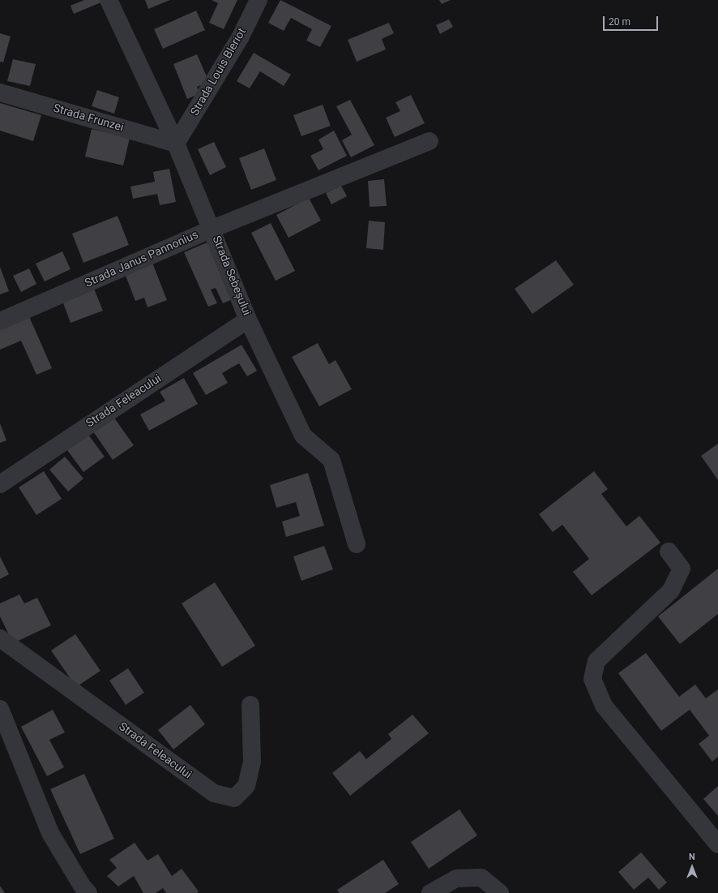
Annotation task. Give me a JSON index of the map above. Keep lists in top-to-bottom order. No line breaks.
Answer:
{"streets":{"street":["Strada Louis Bleriot","Strada Frunzei","Strada Janus Pannonius","Strada Sebeșului","Strada Feleacului"]},"crossings":[["Strada Louis Bleriot","Strada Frunzei"],["Strada Louis Bleriot","Strada Sebeșului"],["Strada Frunzei","Strada Sebeșului"],["Strada Janus Pannonius","Strada Sebeșului"],["Strada Sebeșului","Strada Feleacului"]],"scale_bar":"20 m","north":"top"}
